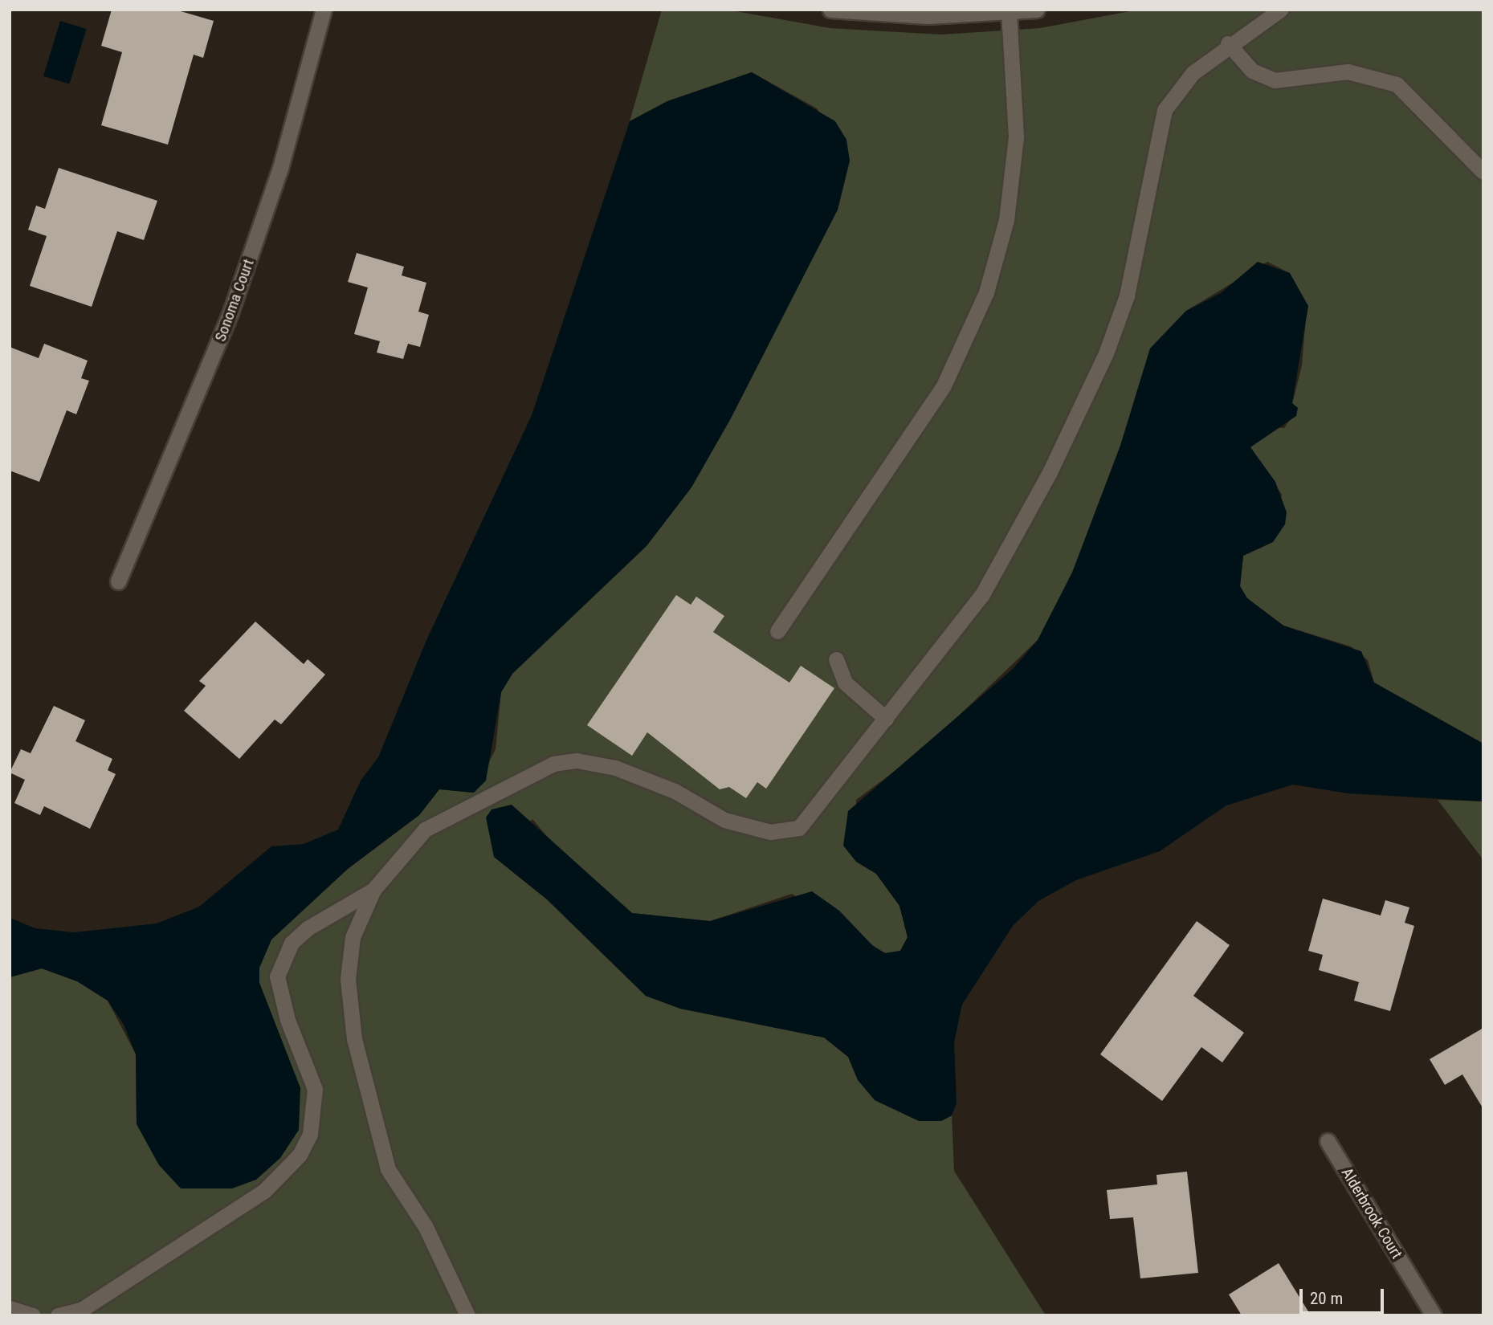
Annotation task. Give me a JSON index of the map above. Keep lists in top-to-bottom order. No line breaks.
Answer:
{"streets":{"street":["Sonoma Court","Alderbrook Court"]},"scale_bar":"20 m"}
